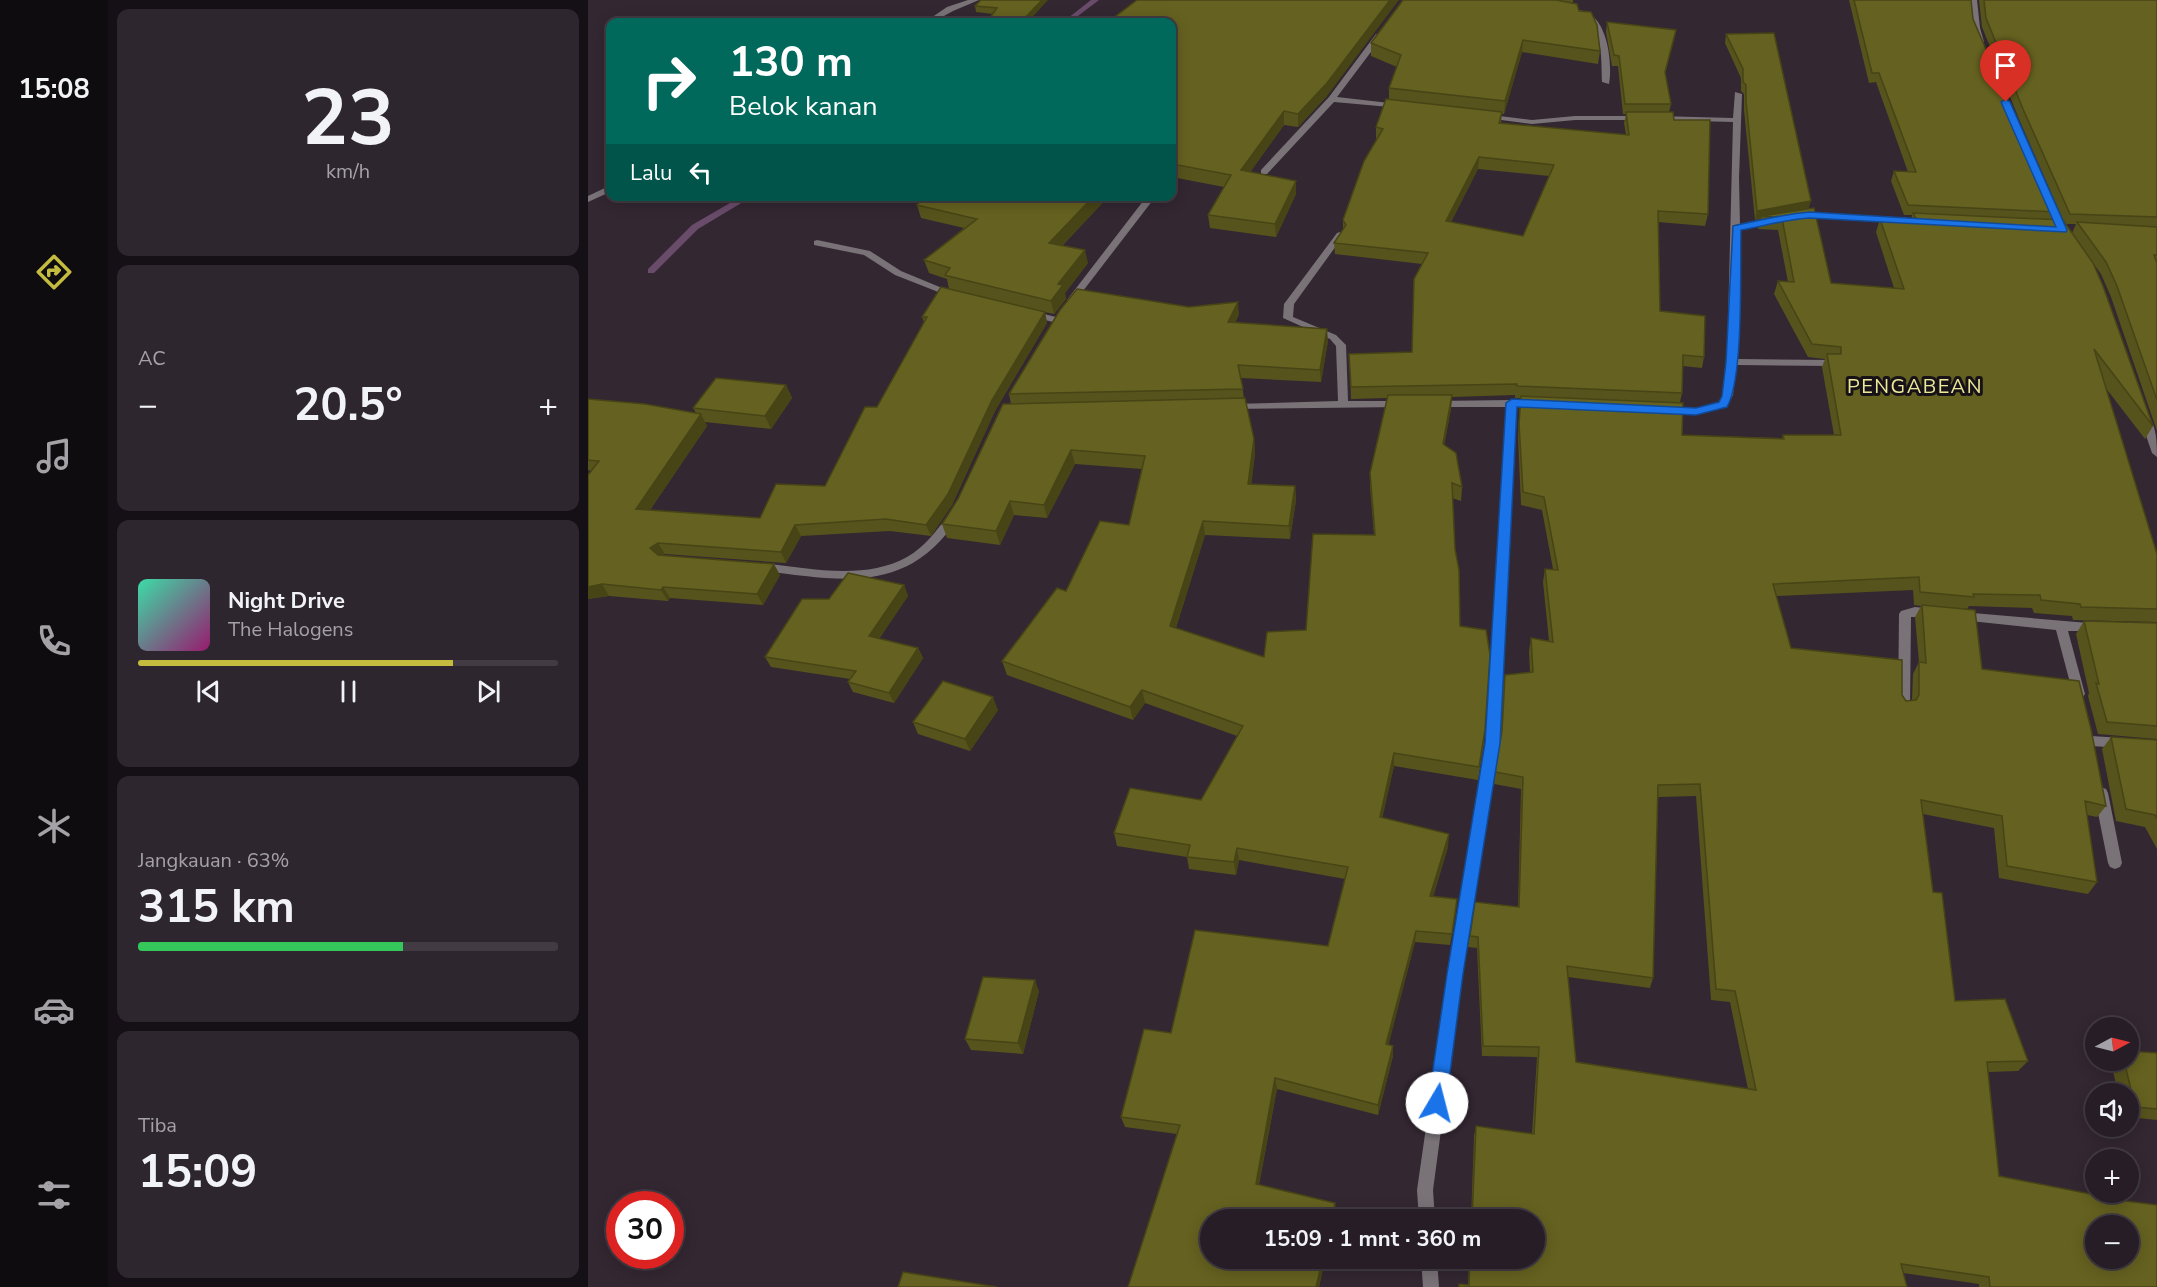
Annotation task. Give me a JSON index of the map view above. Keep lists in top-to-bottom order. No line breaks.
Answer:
{"districts":["PENGABEAN"],"north":"right","page":{"tabs":"15:08","tile":[["23","km/h"],"AC",["Jangkauan · 63%","315 km"],["Tiba","15:09"]],"turn":["130 m","Belok kanan"],"then":"Lalu","heat":["−","20.5°","+"],"song":["Night Drive","The Halogens"],"map_buttons":["+","−"],"limit":"30","trip":"15:09 · 1 mnt · 360 m"}}
